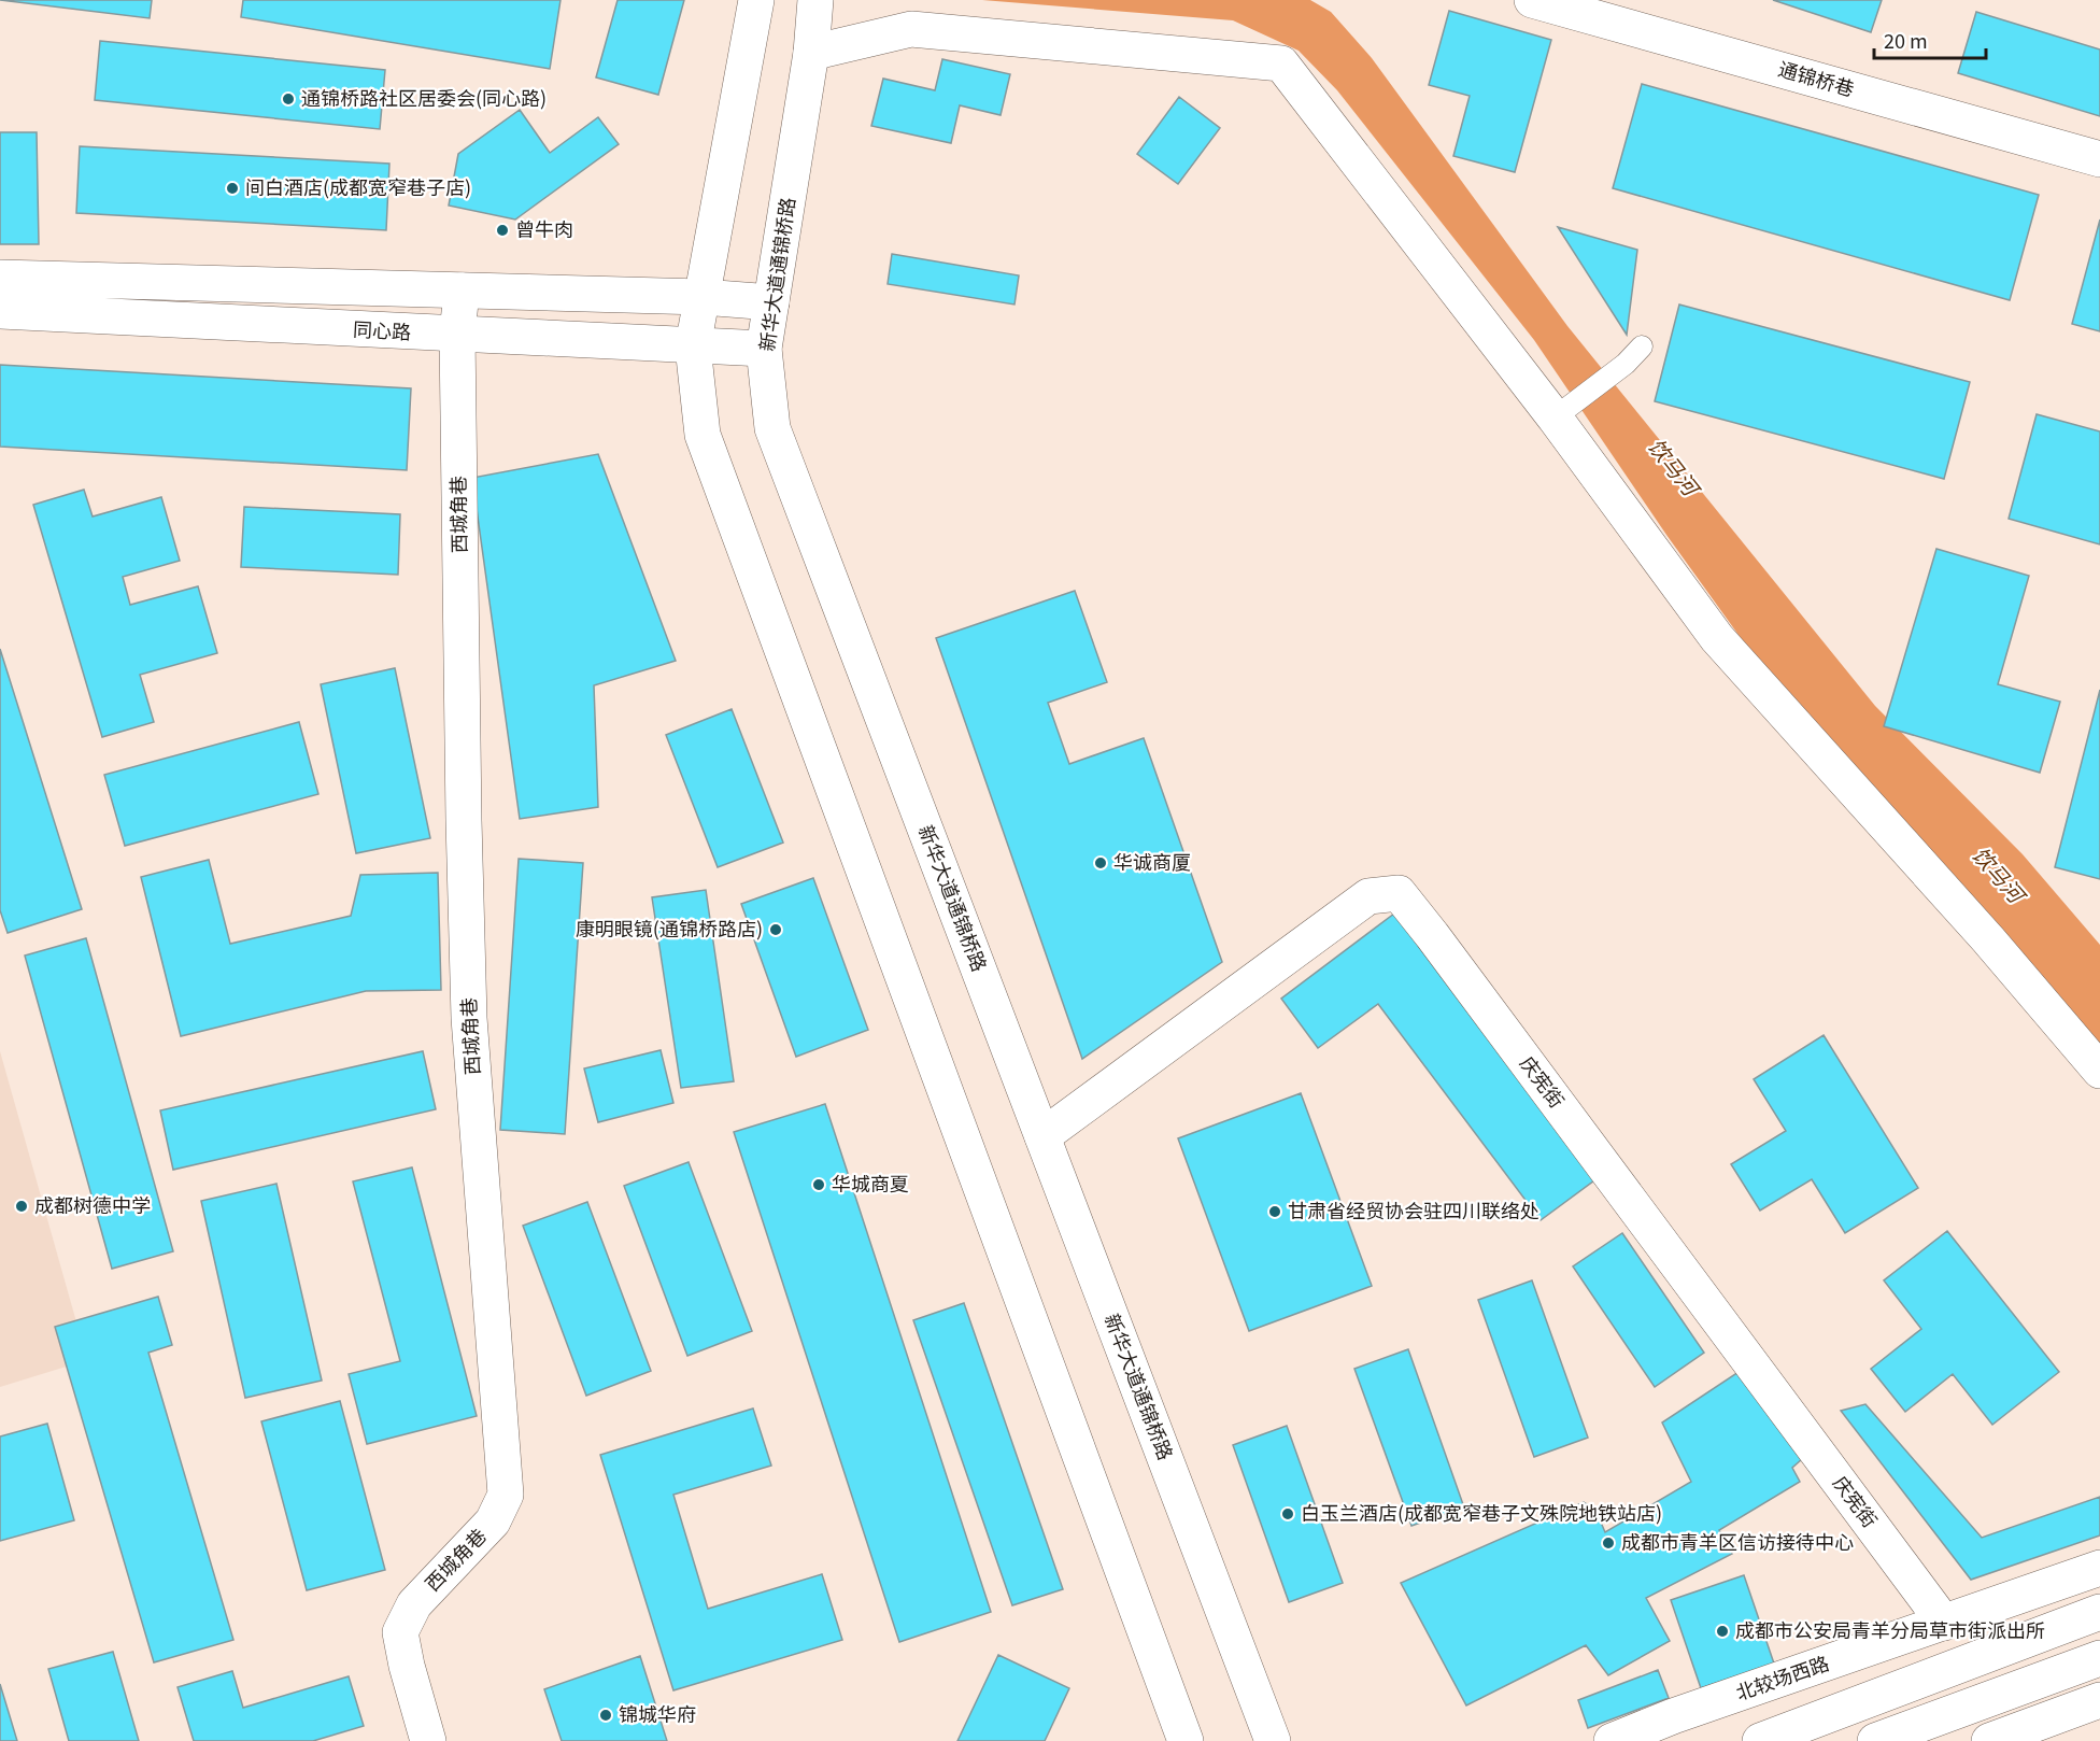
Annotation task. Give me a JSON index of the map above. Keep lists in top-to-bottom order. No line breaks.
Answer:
{"streets":{"street":["通锦桥巷","新华大道通锦桥路","同心路","西城角巷","庆宪街","北较场西路"]},"crossings":[["新华大道通锦桥路","同心路"],["新华大道通锦桥路","庆宪街"],["同心路","西城角巷"],["庆宪街","北较场西路"]],"water":["饮马河"],"places":["通锦桥路社区居委会(同心路)","间白酒店(成都宽窄巷子店)","曾牛肉","华诚商厦","康明眼镜(通锦桥路店)","华城商夏","成都树德中学","甘肃省经贸协会驻四川联络处","白玉兰酒店(成都宽窄巷子文殊院地铁站店)","成都市青羊区信访接待中心","成都市公安局青羊分局草市街派出所","锦城华府"],"scale_bar":"20 m"}
